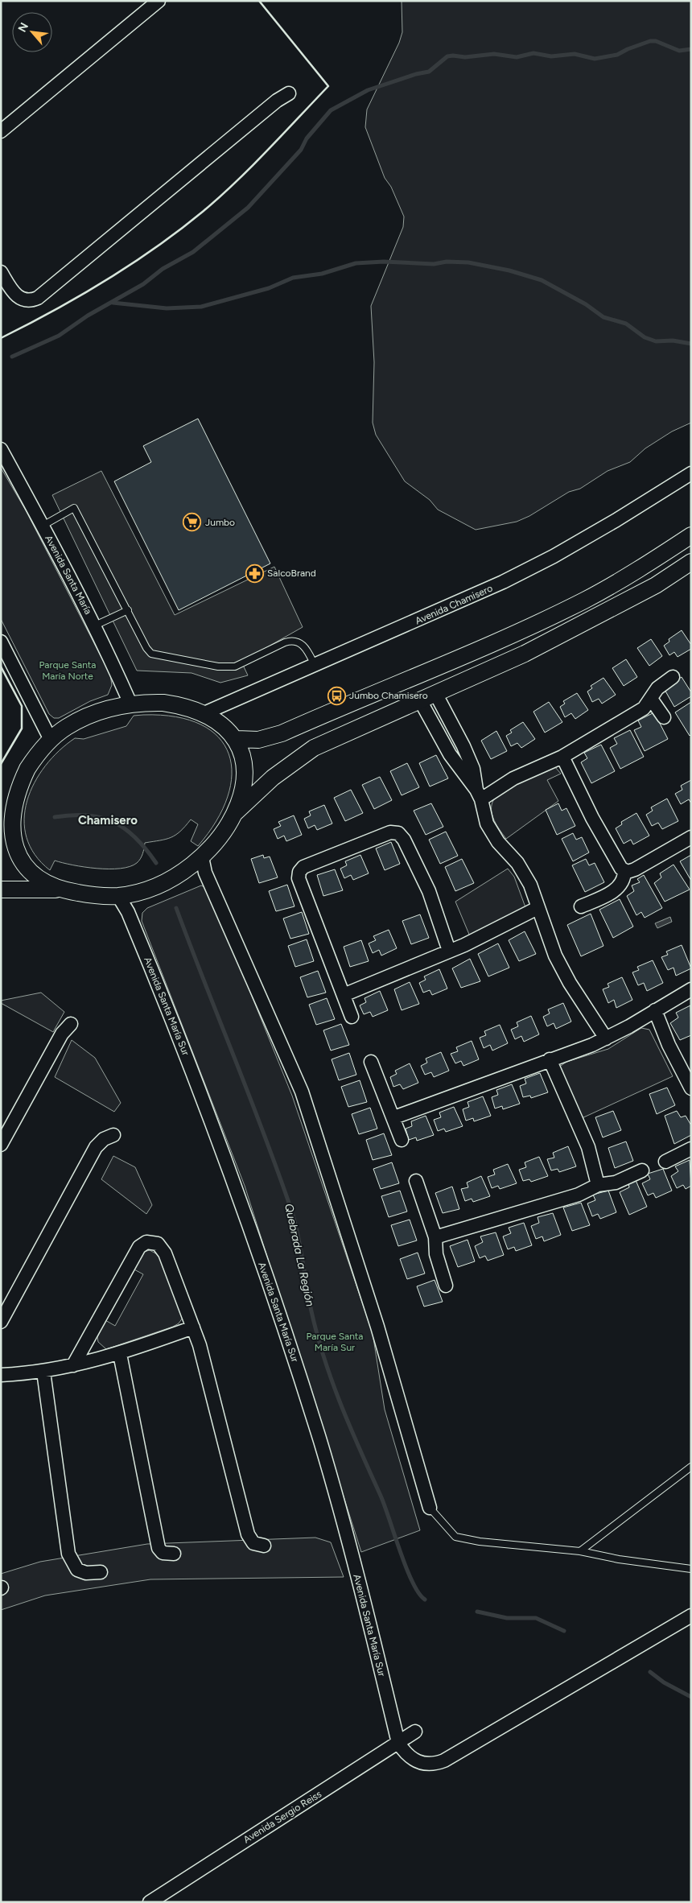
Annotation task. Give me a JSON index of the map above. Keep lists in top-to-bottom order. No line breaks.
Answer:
{"streets":{"street":["Avenida Santa María","Avenida Chamisero","Avenida Santa María Sur","Avenida Sergio Reiss"]},"crossings":[["Avenida Santa María Sur","Avenida Sergio Reiss"]],"districts":["Chamisero"],"water":["Quebrada La Región"],"parks":["Parque Santa María Norte","Parque Santa María Sur"],"places":{"supermarket":["Jumbo"],"pharmacy":["SalcoBrand"],"bus stop":["Jumbo Chamisero"]},"north":"top left"}
